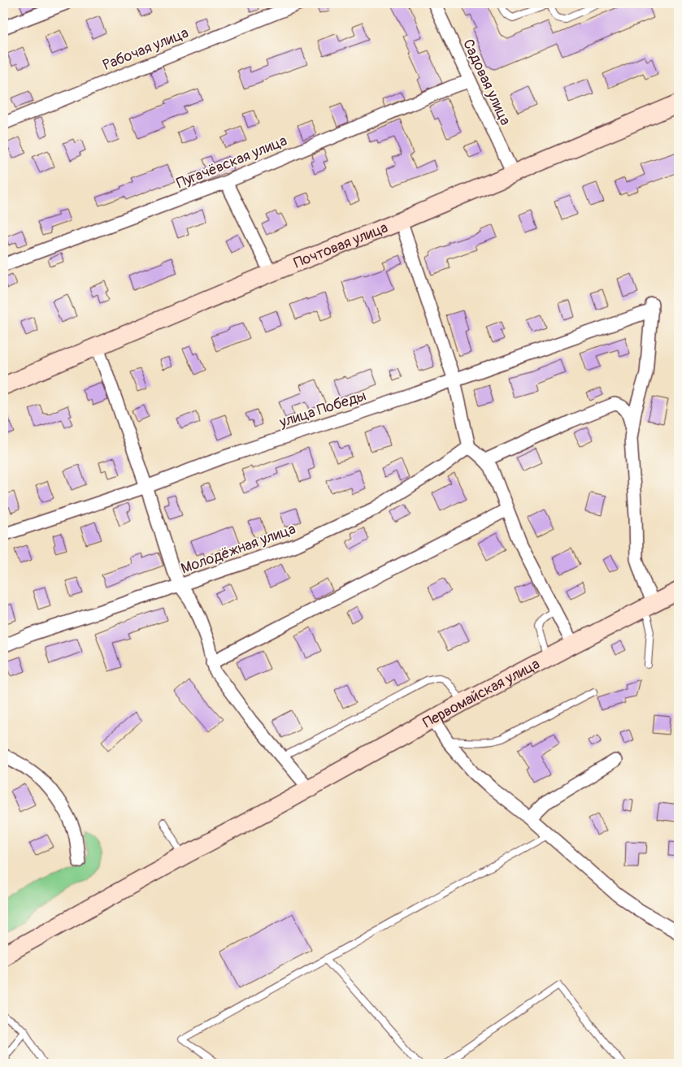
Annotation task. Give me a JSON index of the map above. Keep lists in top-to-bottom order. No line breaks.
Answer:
{"streets":{"main road":["Почтовая улица","Первомайская улица"],"street":["Рабочая улица","Садовая улица","Пугачёвская улица","улица Победы","Молодёжная улица"]},"crossings":[["Садовая улица","Пугачёвская улица"],["Садовая улица","Почтовая улица"]]}
